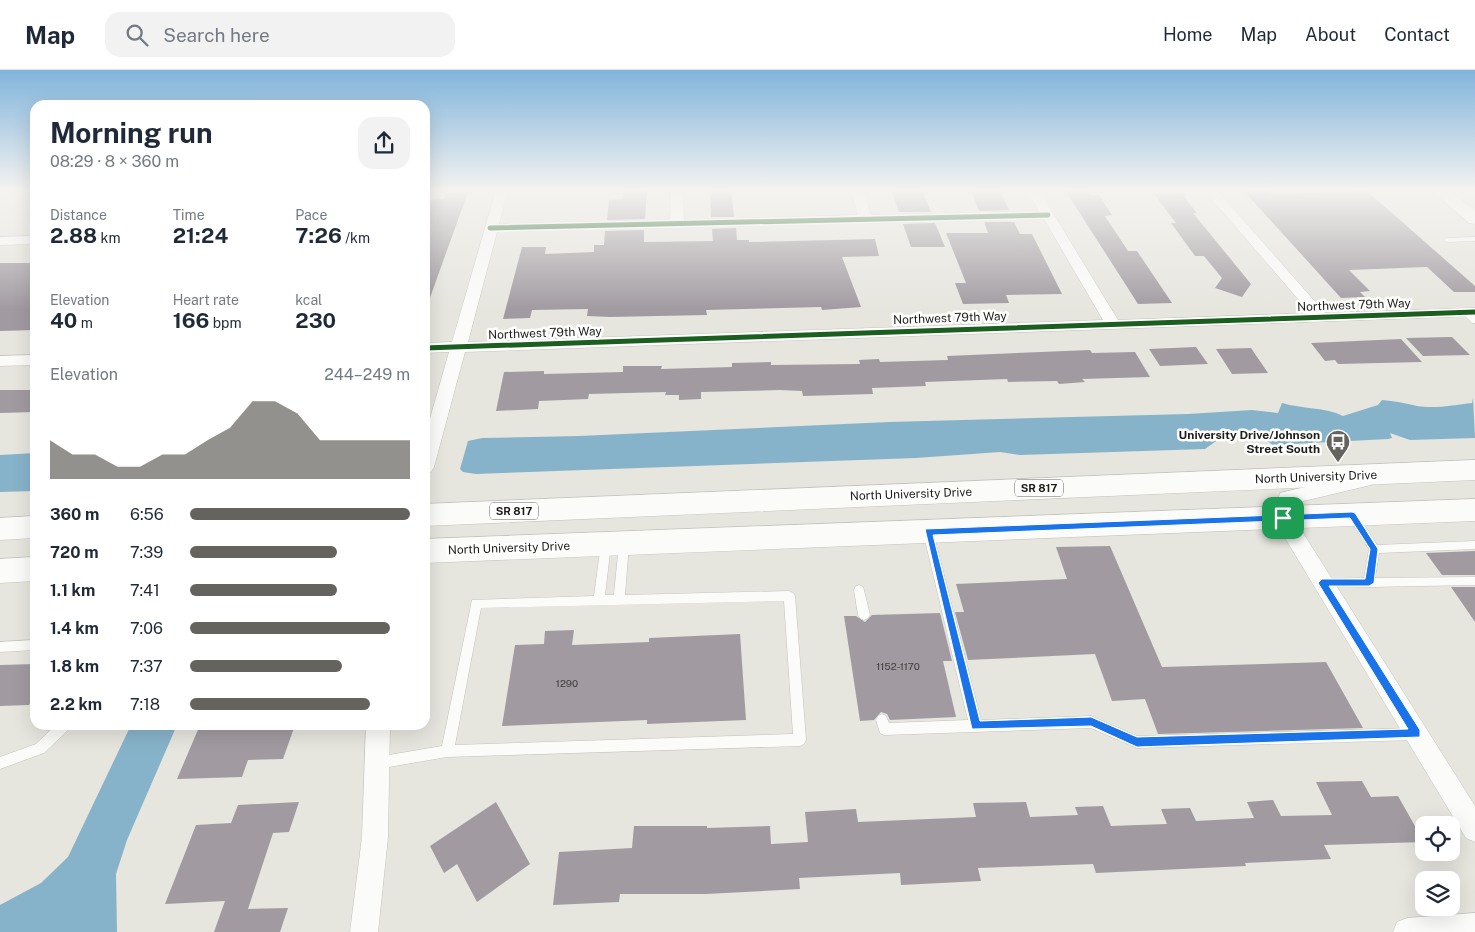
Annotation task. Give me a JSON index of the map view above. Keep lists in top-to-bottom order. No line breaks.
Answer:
{"streets":{"main road":["North University Drive","SR 817"],"street":["Northwest 79th Way"]},"places":{"bus stop":["University Drive/Johnson Street South"]},"house_numbers":["1152-1170","1290"],"page":{"header":"Map","search":"Search here","nav":["Home","Map","About","Contact"],"heading":["Morning run","08:29 · 8 × 360 m"],"stats":[["Distance","2.88 km"],["Time","21:24"],["Pace","7:26 /km"],["Elevation","40 m"],["Heart rate","166 bpm"],["kcal","230"]],"chart":["Elevation","244–249 m"],"list":[{"name":"360 m","note":"6:56"},{"name":"720 m","note":"7:39"},{"name":"1.1 km","note":"7:41"},{"name":"1.4 km","note":"7:06"},{"name":"1.8 km","note":"7:37"},{"name":"2.2 km","note":"7:18"}]}}
